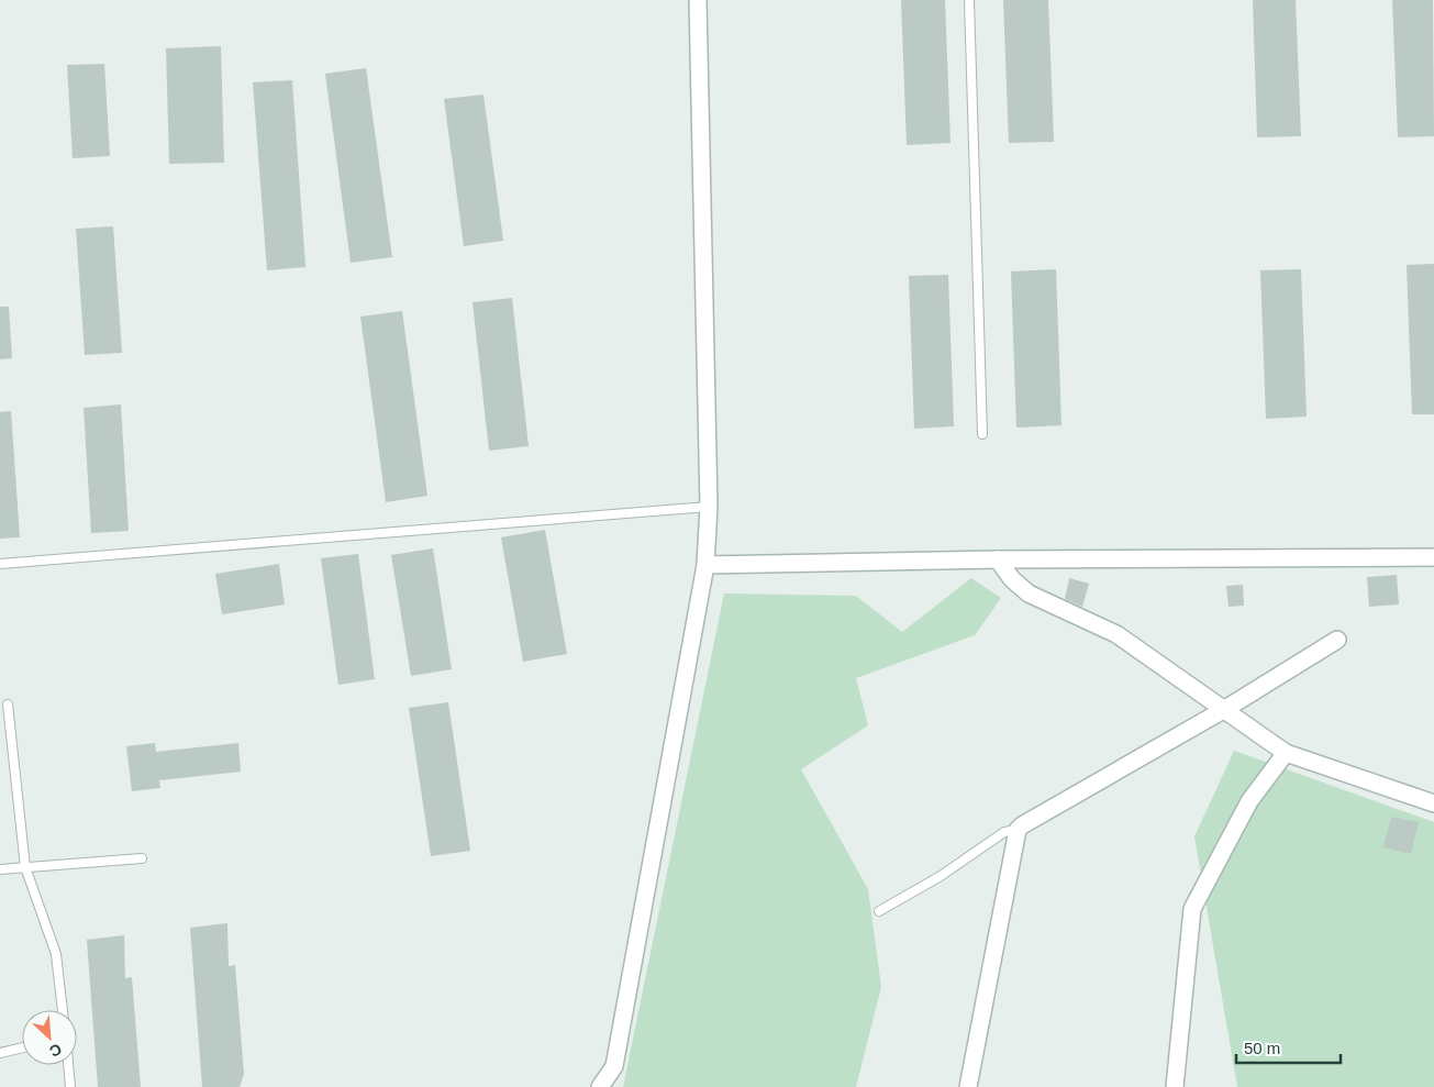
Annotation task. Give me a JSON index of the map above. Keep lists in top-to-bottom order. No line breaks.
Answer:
{"scale_bar":"50 m","north":"bottom right"}
